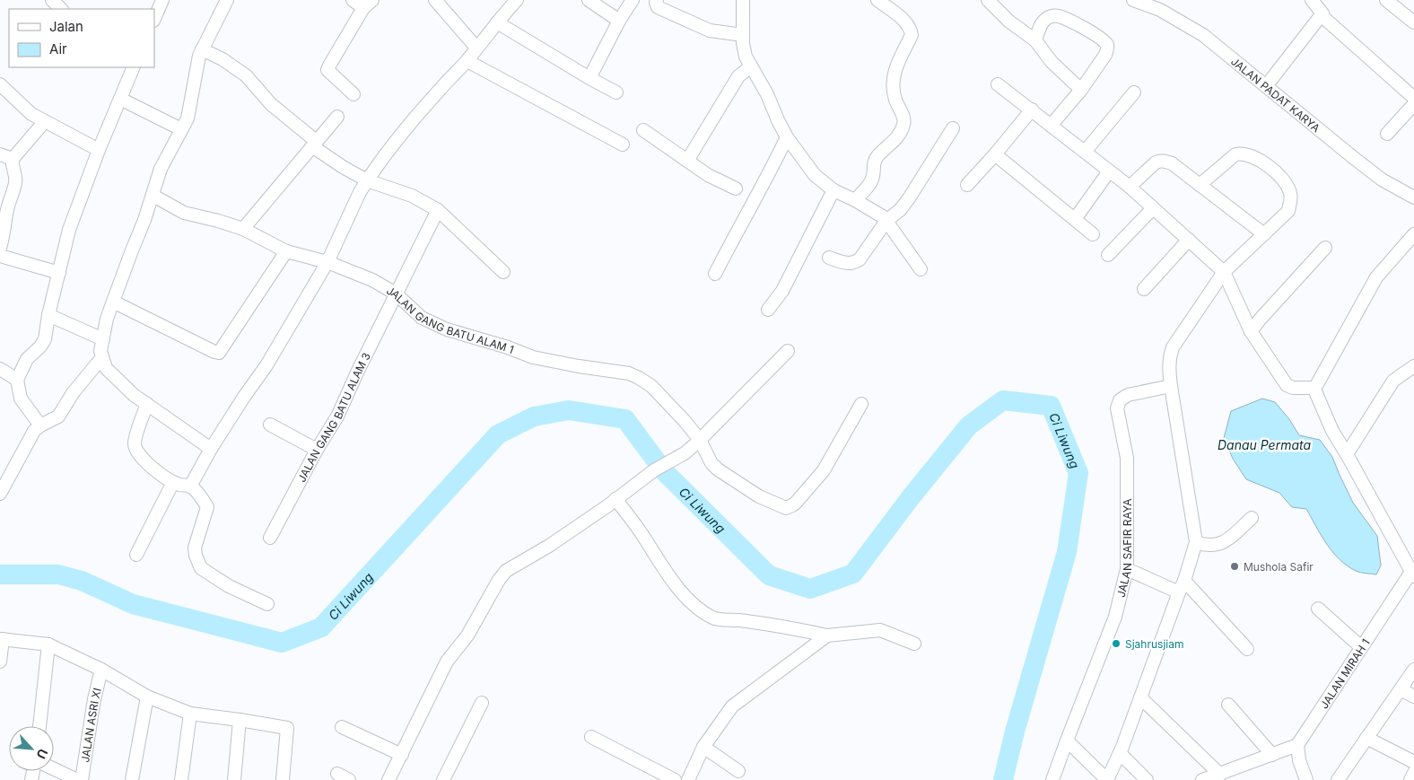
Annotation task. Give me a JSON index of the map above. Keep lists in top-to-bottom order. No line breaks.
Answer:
{"streets":{"street":["JALAN PADAT KARYA","JALAN GANG BATU ALAM 1","JALAN GANG BATU ALAM 3","JALAN SAFIR RAYA","JALAN MIRAH 1","JALAN ASRI XI"]},"crossings":[["JALAN GANG BATU ALAM 1","JALAN GANG BATU ALAM 3"]],"water":["Ci Liwung","Danau Permata"],"places":["Mushola Safir","Sjahrusjiam"],"legend":["Jalan","Air"],"north":"bottom right"}
